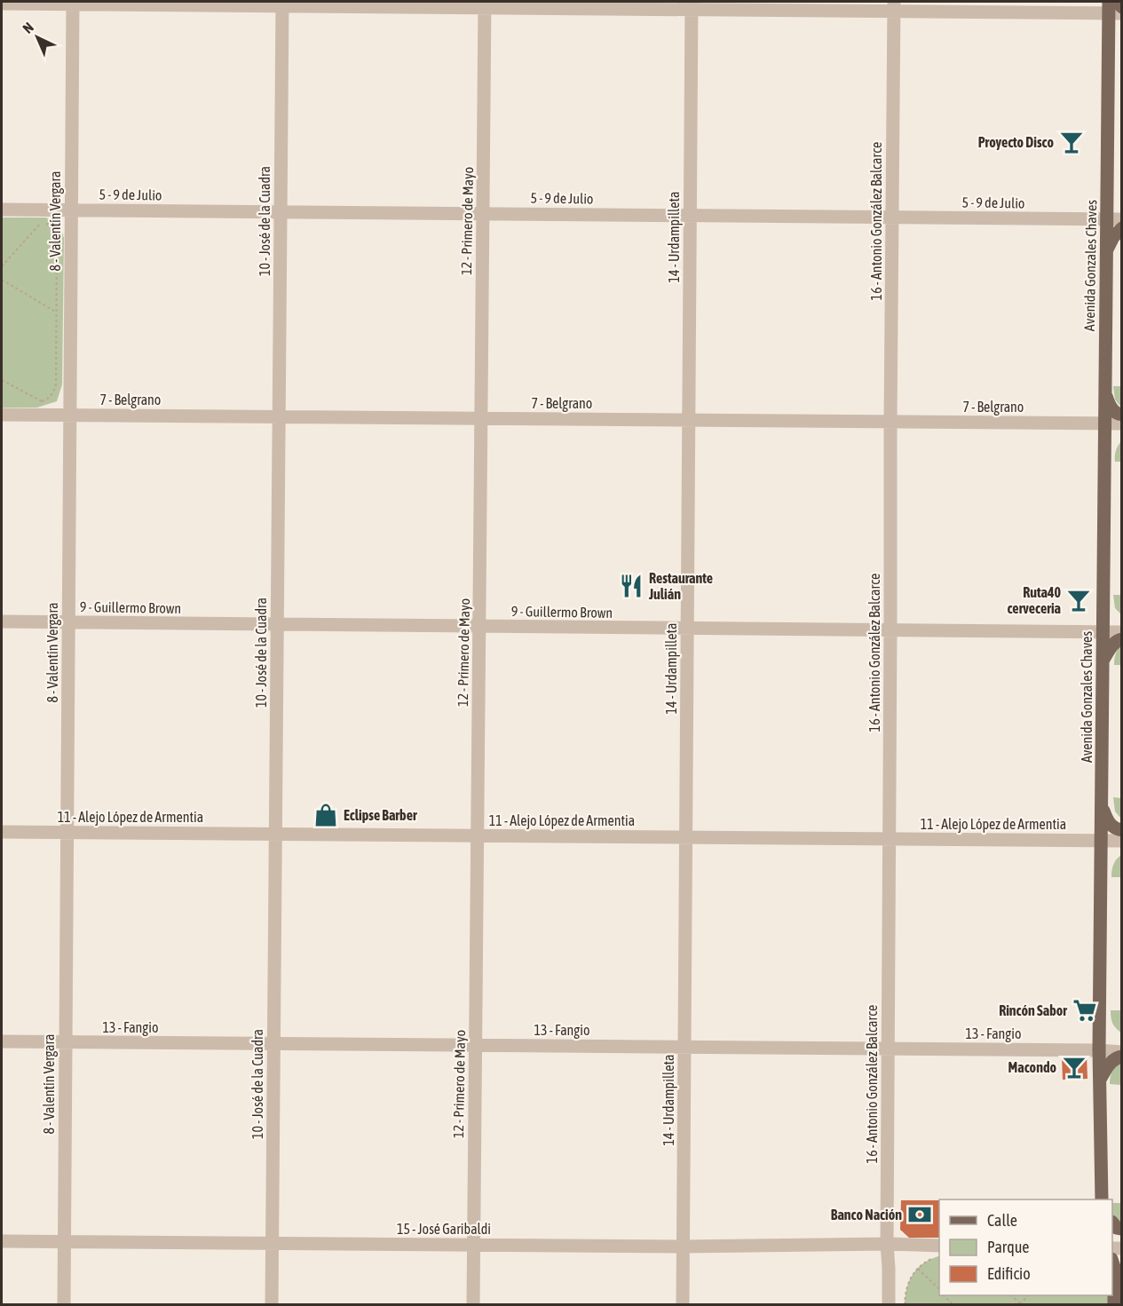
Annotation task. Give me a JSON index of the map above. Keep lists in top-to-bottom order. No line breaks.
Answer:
{"streets":{"main road":["Avenida Gonzales Chaves"],"street":["5 - 9 de Julio","8 - Valentín Vergara","10 - José de la Cuadra","12 - Primero de Mayo","16 - Antonio González Balcarce","14 - Urdampilleta","7 - Belgrano","9 - Guillermo Brown","11 - Alejo López de Armentia","13 - Fangio","15 - José Garibaldi"]},"crossings":[["5 - 9 de Julio","8 - Valentín Vergara"],["5 - 9 de Julio","10 - José de la Cuadra"],["5 - 9 de Julio","12 - Primero de Mayo"],["5 - 9 de Julio","16 - Antonio González Balcarce"],["5 - 9 de Julio","14 - Urdampilleta"],["5 - 9 de Julio","Avenida Gonzales Chaves"],["8 - Valentín Vergara","7 - Belgrano"],["8 - Valentín Vergara","9 - Guillermo Brown"],["8 - Valentín Vergara","11 - Alejo López de Armentia"],["8 - Valentín Vergara","13 - Fangio"],["8 - Valentín Vergara","15 - José Garibaldi"],["10 - José de la Cuadra","7 - Belgrano"],["10 - José de la Cuadra","9 - Guillermo Brown"],["10 - José de la Cuadra","11 - Alejo López de Armentia"],["10 - José de la Cuadra","13 - Fangio"],["10 - José de la Cuadra","15 - José Garibaldi"],["12 - Primero de Mayo","7 - Belgrano"],["12 - Primero de Mayo","9 - Guillermo Brown"],["12 - Primero de Mayo","11 - Alejo López de Armentia"],["12 - Primero de Mayo","13 - Fangio"],["12 - Primero de Mayo","15 - José Garibaldi"],["16 - Antonio González Balcarce","7 - Belgrano"],["16 - Antonio González Balcarce","9 - Guillermo Brown"],["16 - Antonio González Balcarce","11 - Alejo López de Armentia"],["16 - Antonio González Balcarce","13 - Fangio"],["16 - Antonio González Balcarce","15 - José Garibaldi"],["14 - Urdampilleta","7 - Belgrano"],["14 - Urdampilleta","9 - Guillermo Brown"],["14 - Urdampilleta","11 - Alejo López de Armentia"],["14 - Urdampilleta","13 - Fangio"],["14 - Urdampilleta","15 - José Garibaldi"],["Avenida Gonzales Chaves","7 - Belgrano"],["Avenida Gonzales Chaves","9 - Guillermo Brown"],["Avenida Gonzales Chaves","11 - Alejo López de Armentia"],["Avenida Gonzales Chaves","13 - Fangio"]],"places":{"bar":["Proyecto Disco","Ruta40 cerveceria","Macondo"],"restaurant":["Restaurante Julián"],"shop":["Eclipse Barber"],"supermarket":["Rincón Sabor"],"bank":["Banco Nación"]},"legend":["Calle","Parque","Edificio"],"north":"top left"}
